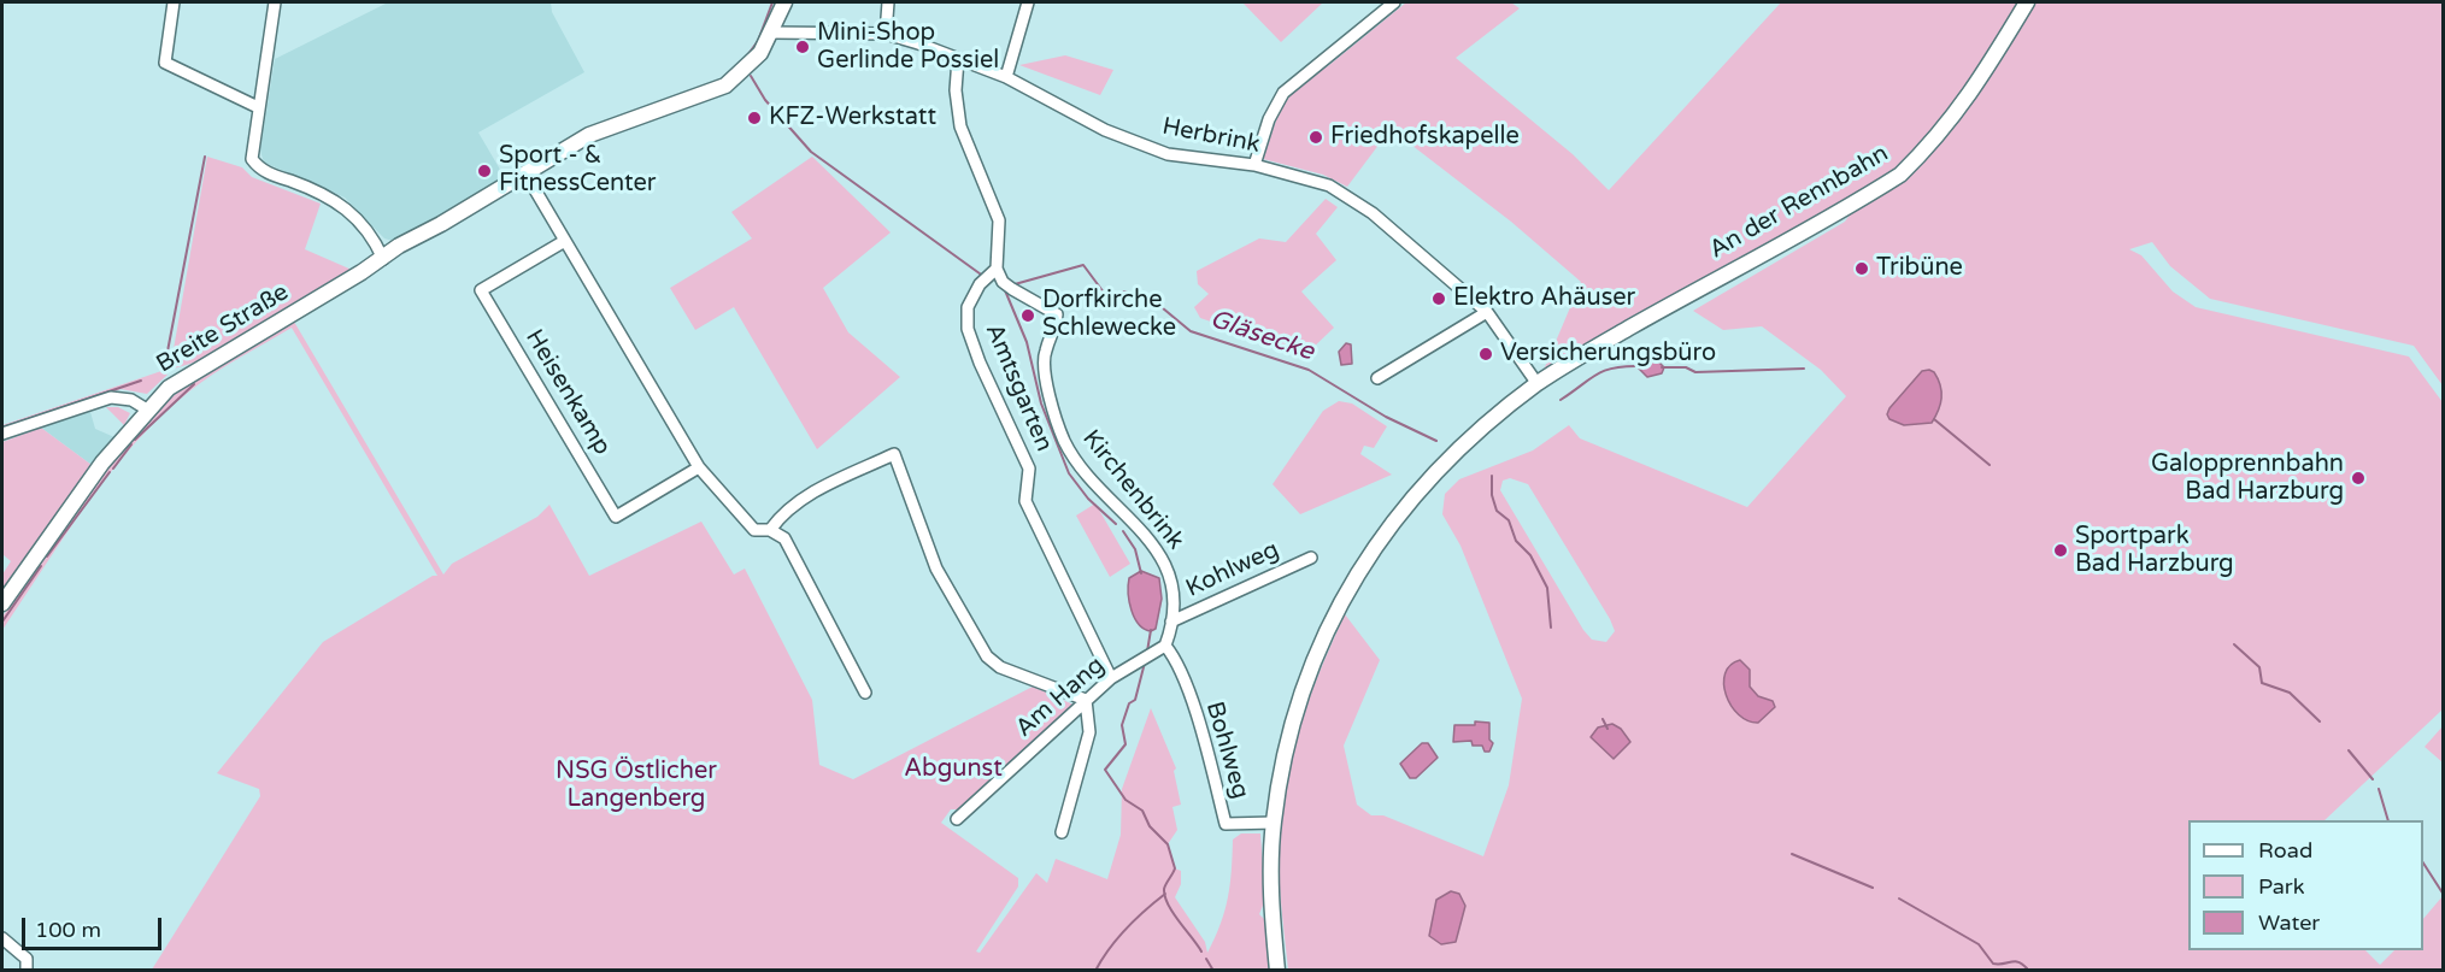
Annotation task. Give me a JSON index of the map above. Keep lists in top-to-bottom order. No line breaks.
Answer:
{"streets":{"main road":["An der Rennbahn","Breite Straße"],"street":["Herbrink","Amtsgarten","Heisenkamp","Kirchenbrink","Kohlweg","Am Hang","Bohlweg"]},"crossings":[["Herbrink","An der Rennbahn"],["Herbrink","Breite Straße"],["An der Rennbahn","Bohlweg"],["Amtsgarten","Kirchenbrink"],["Amtsgarten","Am Hang"],["Kirchenbrink","Kohlweg"],["Kirchenbrink","Am Hang"],["Kirchenbrink","Bohlweg"],["Am Hang","Bohlweg"]],"water":["Gläsecke"],"parks":["Abgunst","NSG Östlicher Langenberg"],"places":["Mini-Shop Gerlinde Possiel","KFZ-Werkstatt","Friedhofskapelle","Sport - & FitnessCenter","Tribüne","Elektro Ahäuser","Dorfkirche Schlewecke","Versicherungsbüro","Galopprennbahn Bad Harzburg","Sportpark Bad Harzburg"],"legend":["Road","Park","Water"],"scale_bar":"100 m"}
